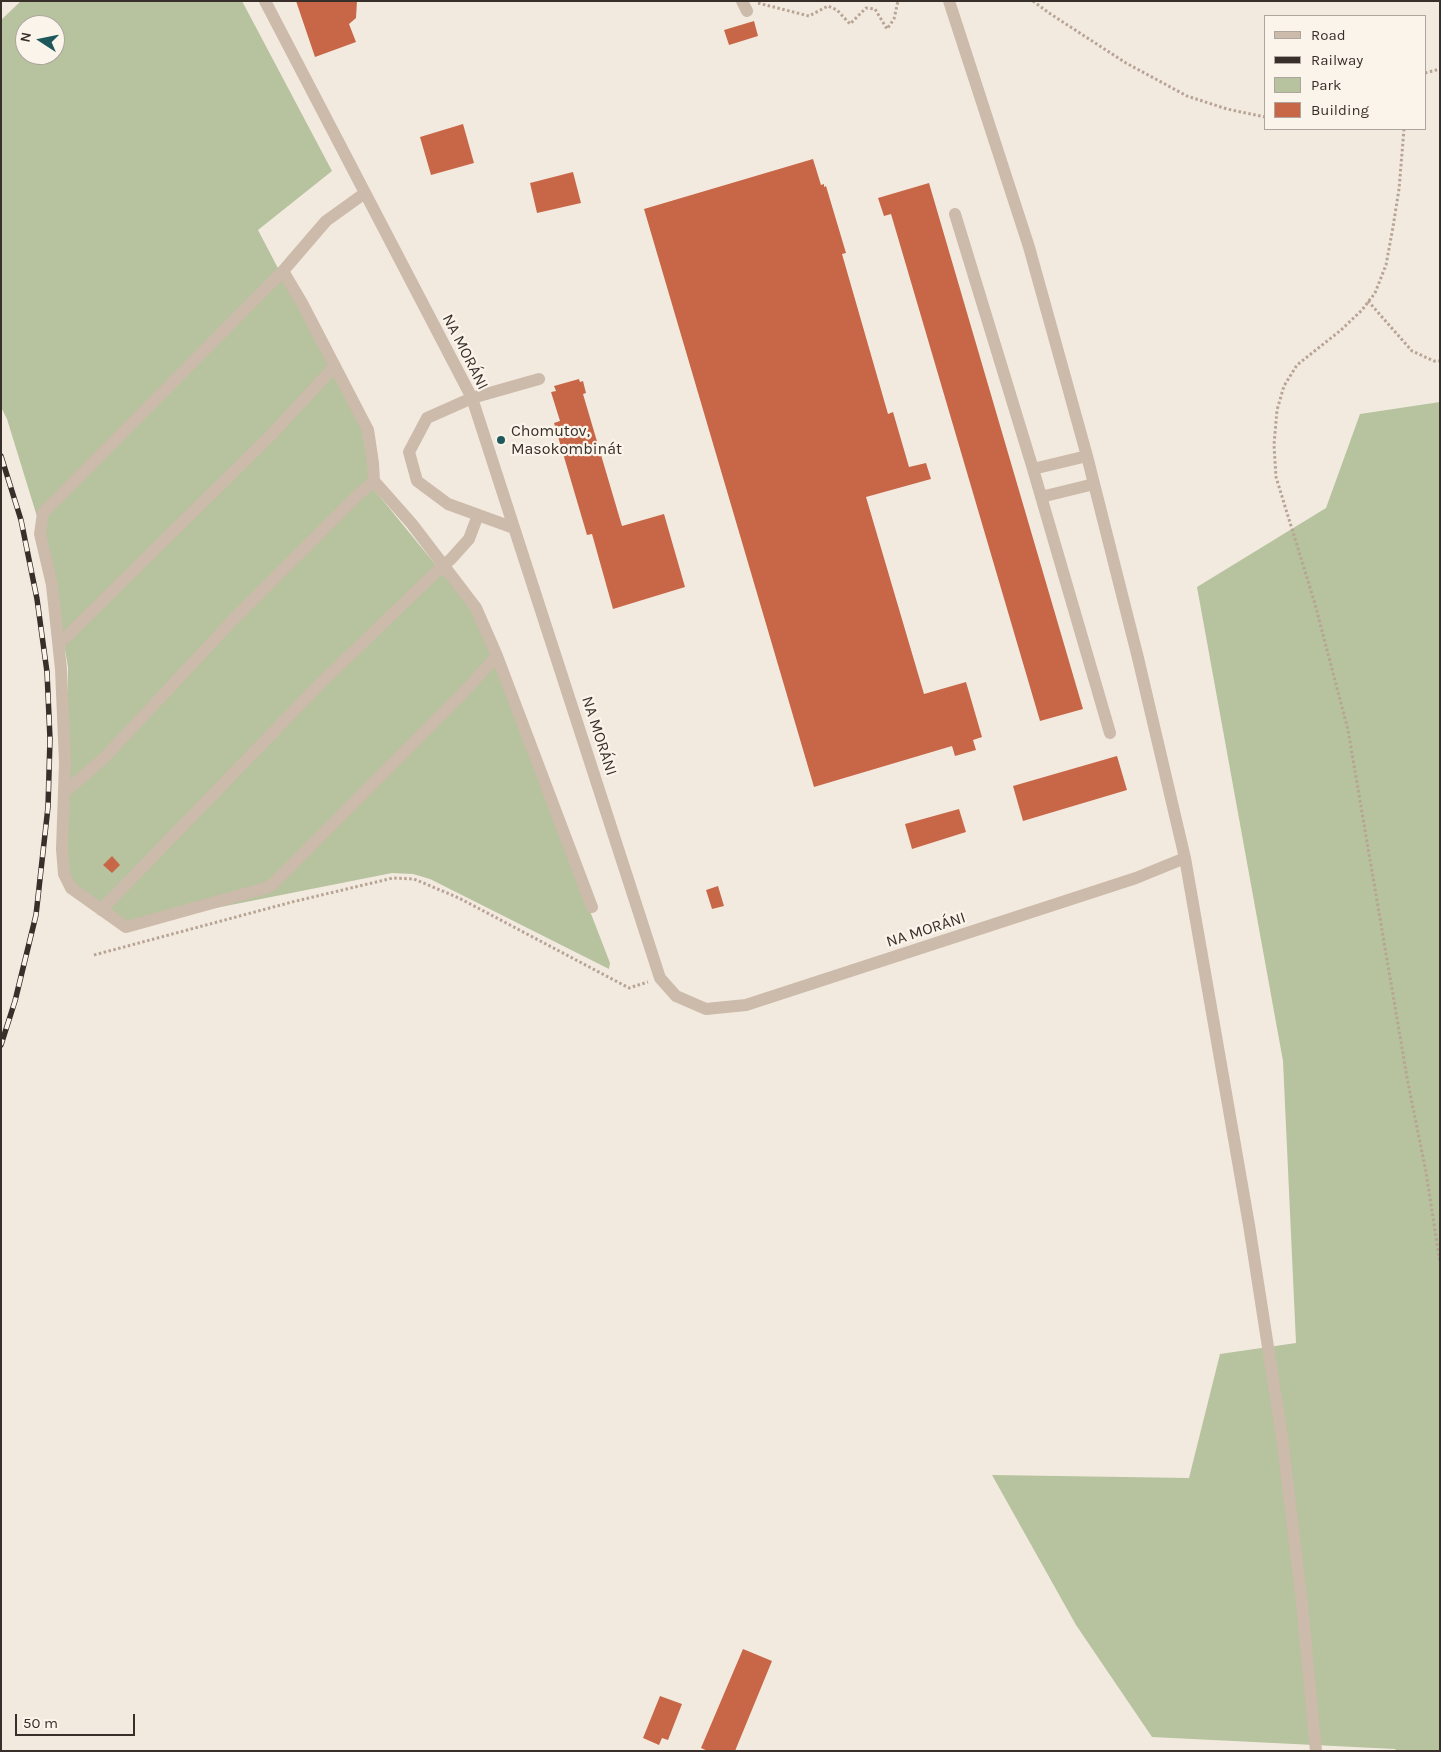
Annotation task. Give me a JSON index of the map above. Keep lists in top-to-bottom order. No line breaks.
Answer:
{"streets":{"street":["NA MORÁNI"]},"places":["Chomutov, Masokombinát"],"legend":["Road","Railway","Park","Building"],"scale_bar":"50 m","north":"left"}
